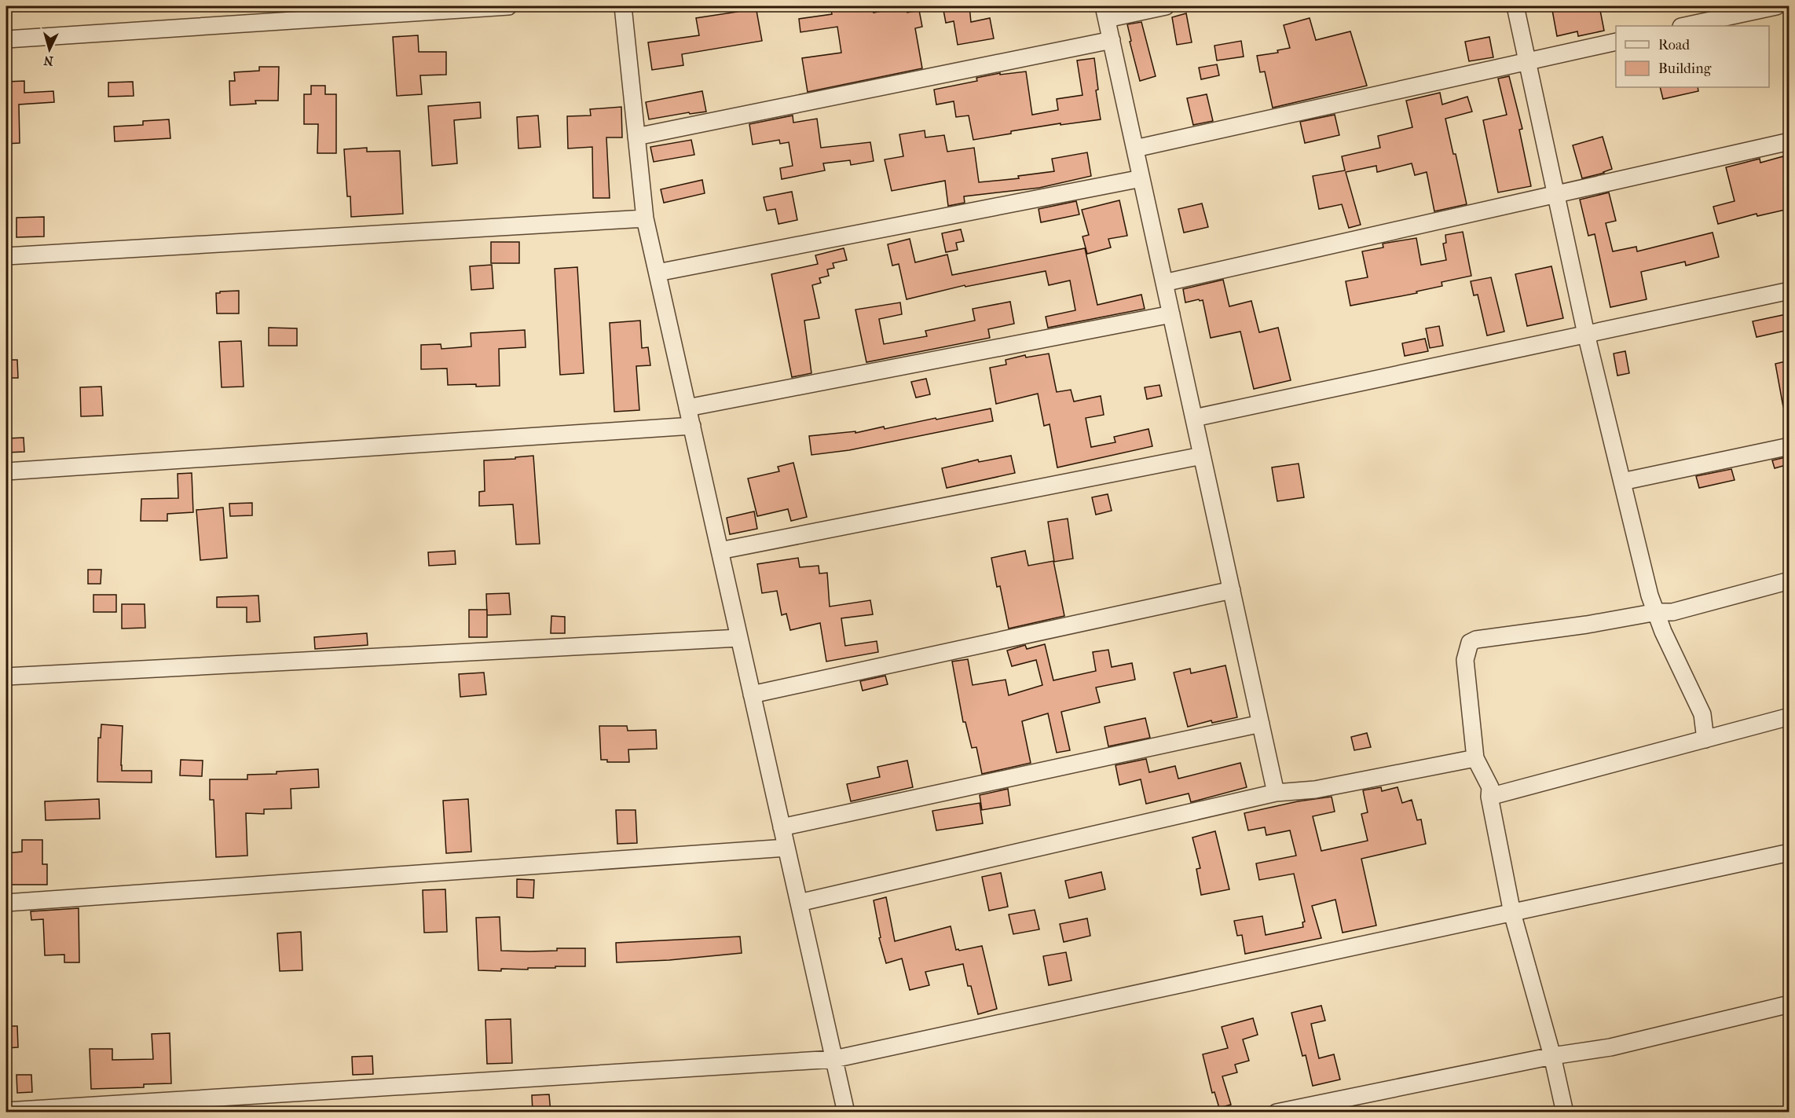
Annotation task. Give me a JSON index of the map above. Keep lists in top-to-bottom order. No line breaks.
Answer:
{"legend":["Road","Building"],"north":"bottom"}
